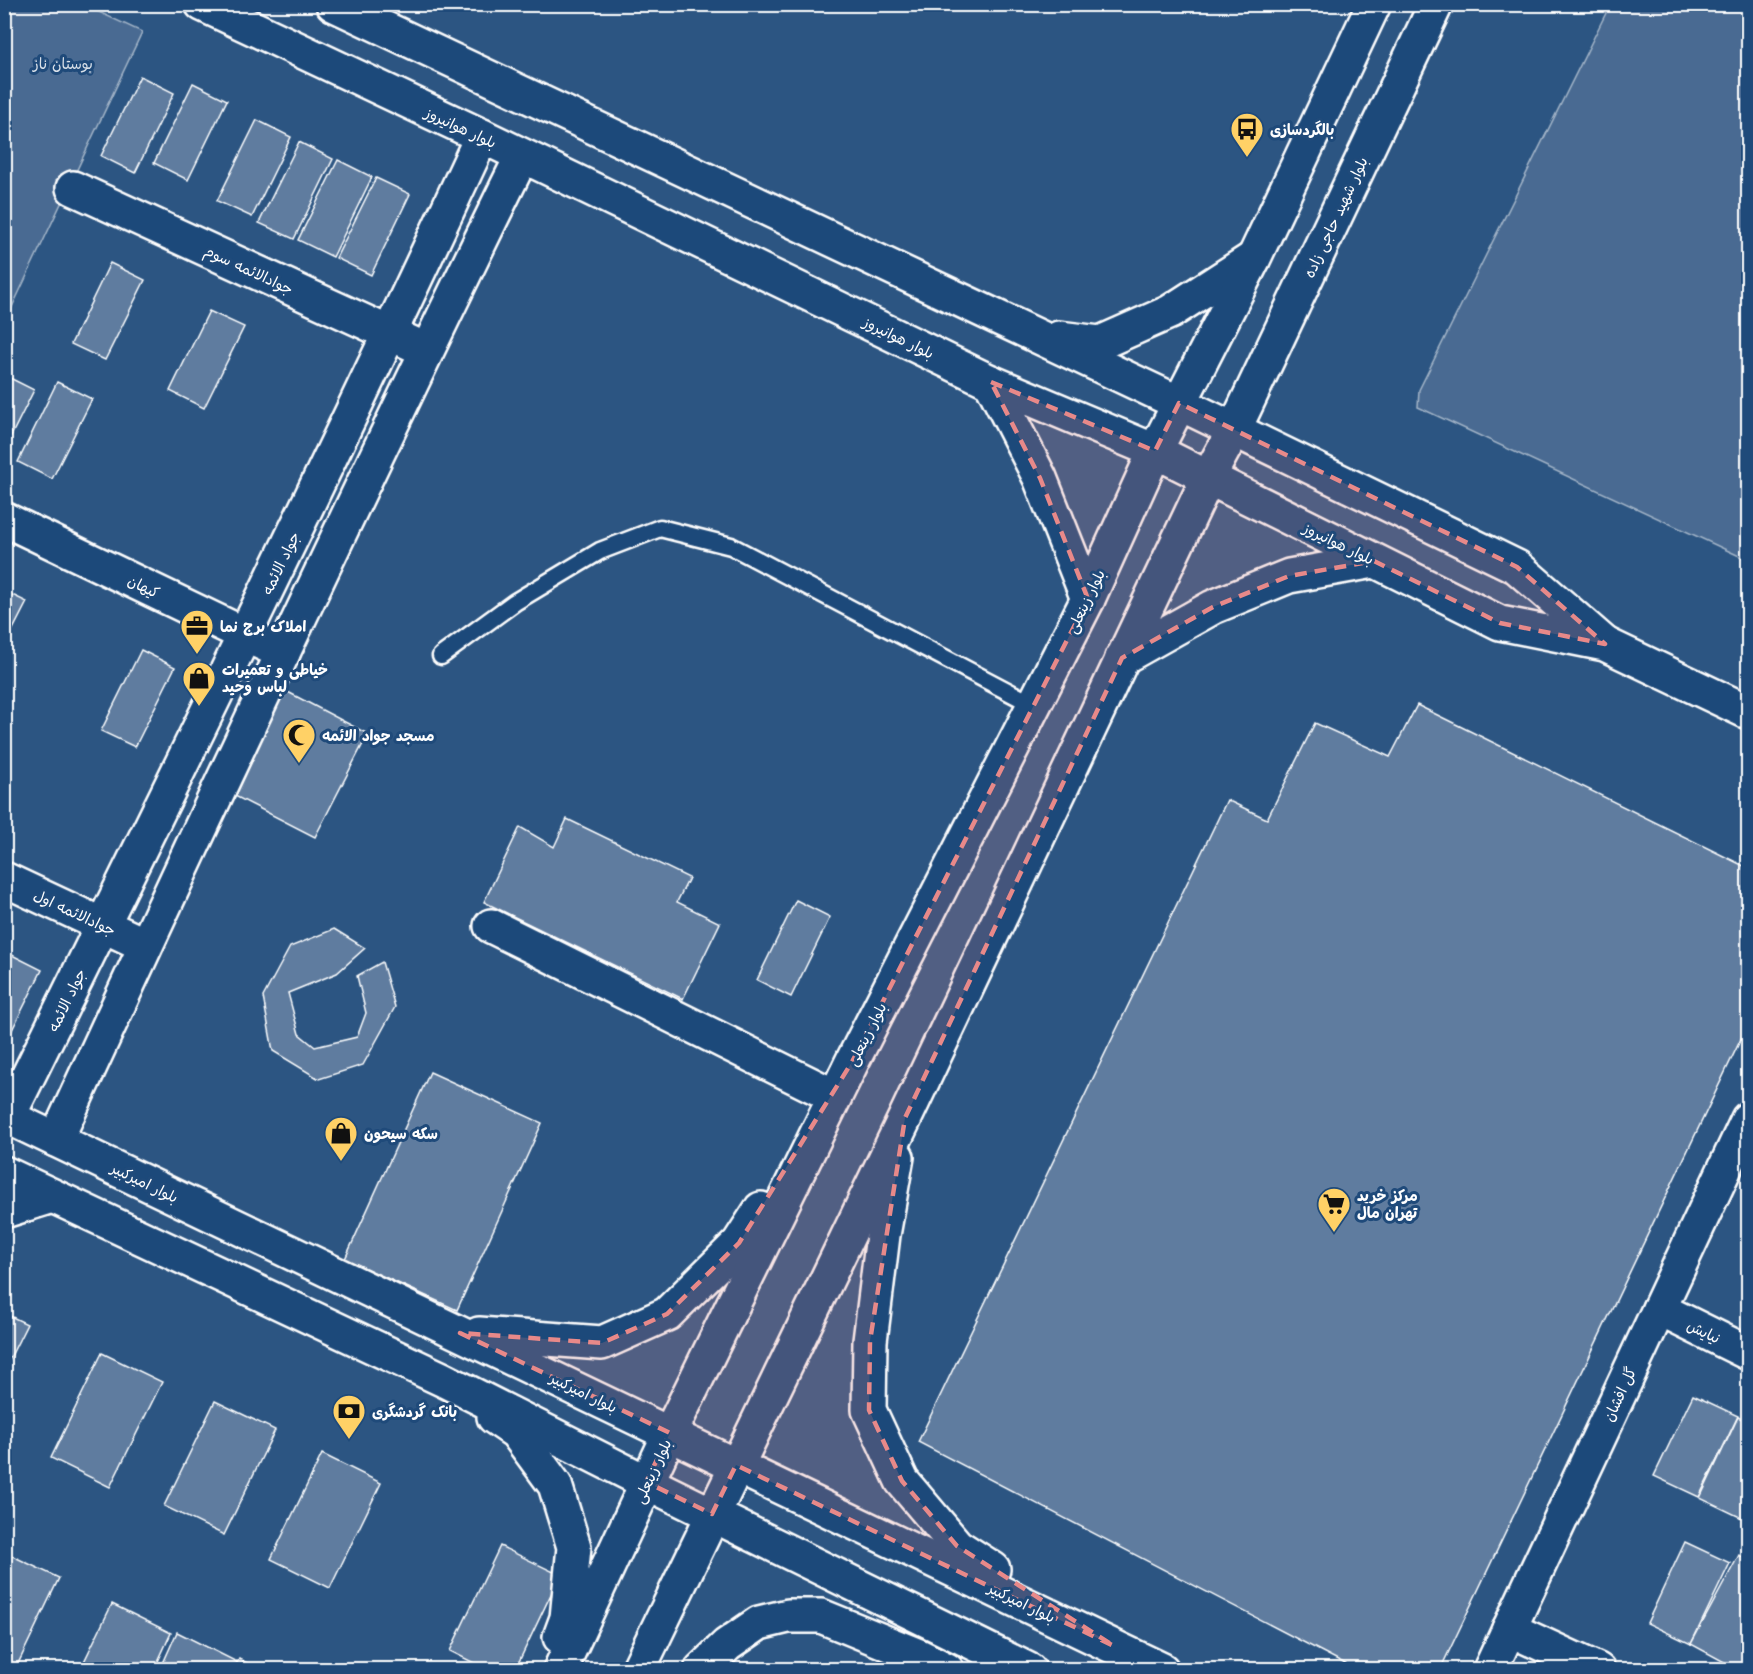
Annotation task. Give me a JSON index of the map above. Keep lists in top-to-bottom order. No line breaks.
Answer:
{"streets":{"main road":["بلوار هوانیروز","بلوار شهید حاجی زاده","جوادالائمه سوم","جواد الائمه","کیهان","بلوار زینعلی","جوادالائمه اول","بلوار امیرکبیر","نیایش","گل افشان"]},"crossings":[["بلوار هوانیروز","بلوار شهید حاجی زاده"],["بلوار هوانیروز","جواد الائمه"],["بلوار هوانیروز","بلوار زینعلی"],["جوادالائمه سوم","جواد الائمه"],["جواد الائمه","کیهان"],["جواد الائمه","جوادالائمه اول"],["جواد الائمه","بلوار امیرکبیر"],["بلوار زینعلی","بلوار امیرکبیر"],["نیایش","گل افشان"]],"parks":["بوستان ناز"],"places":{"bus stop":["بالگردسازی"],"office":["املاک برج نما"],"shop":["خیاطی و تعمیرات لباس وحید","سکه سیحون"],"mosque":["مسجد جواد الائمه"],"supermarket":["مرکز خرید تهران مال"],"bank":["بانک گردشگری"]}}
